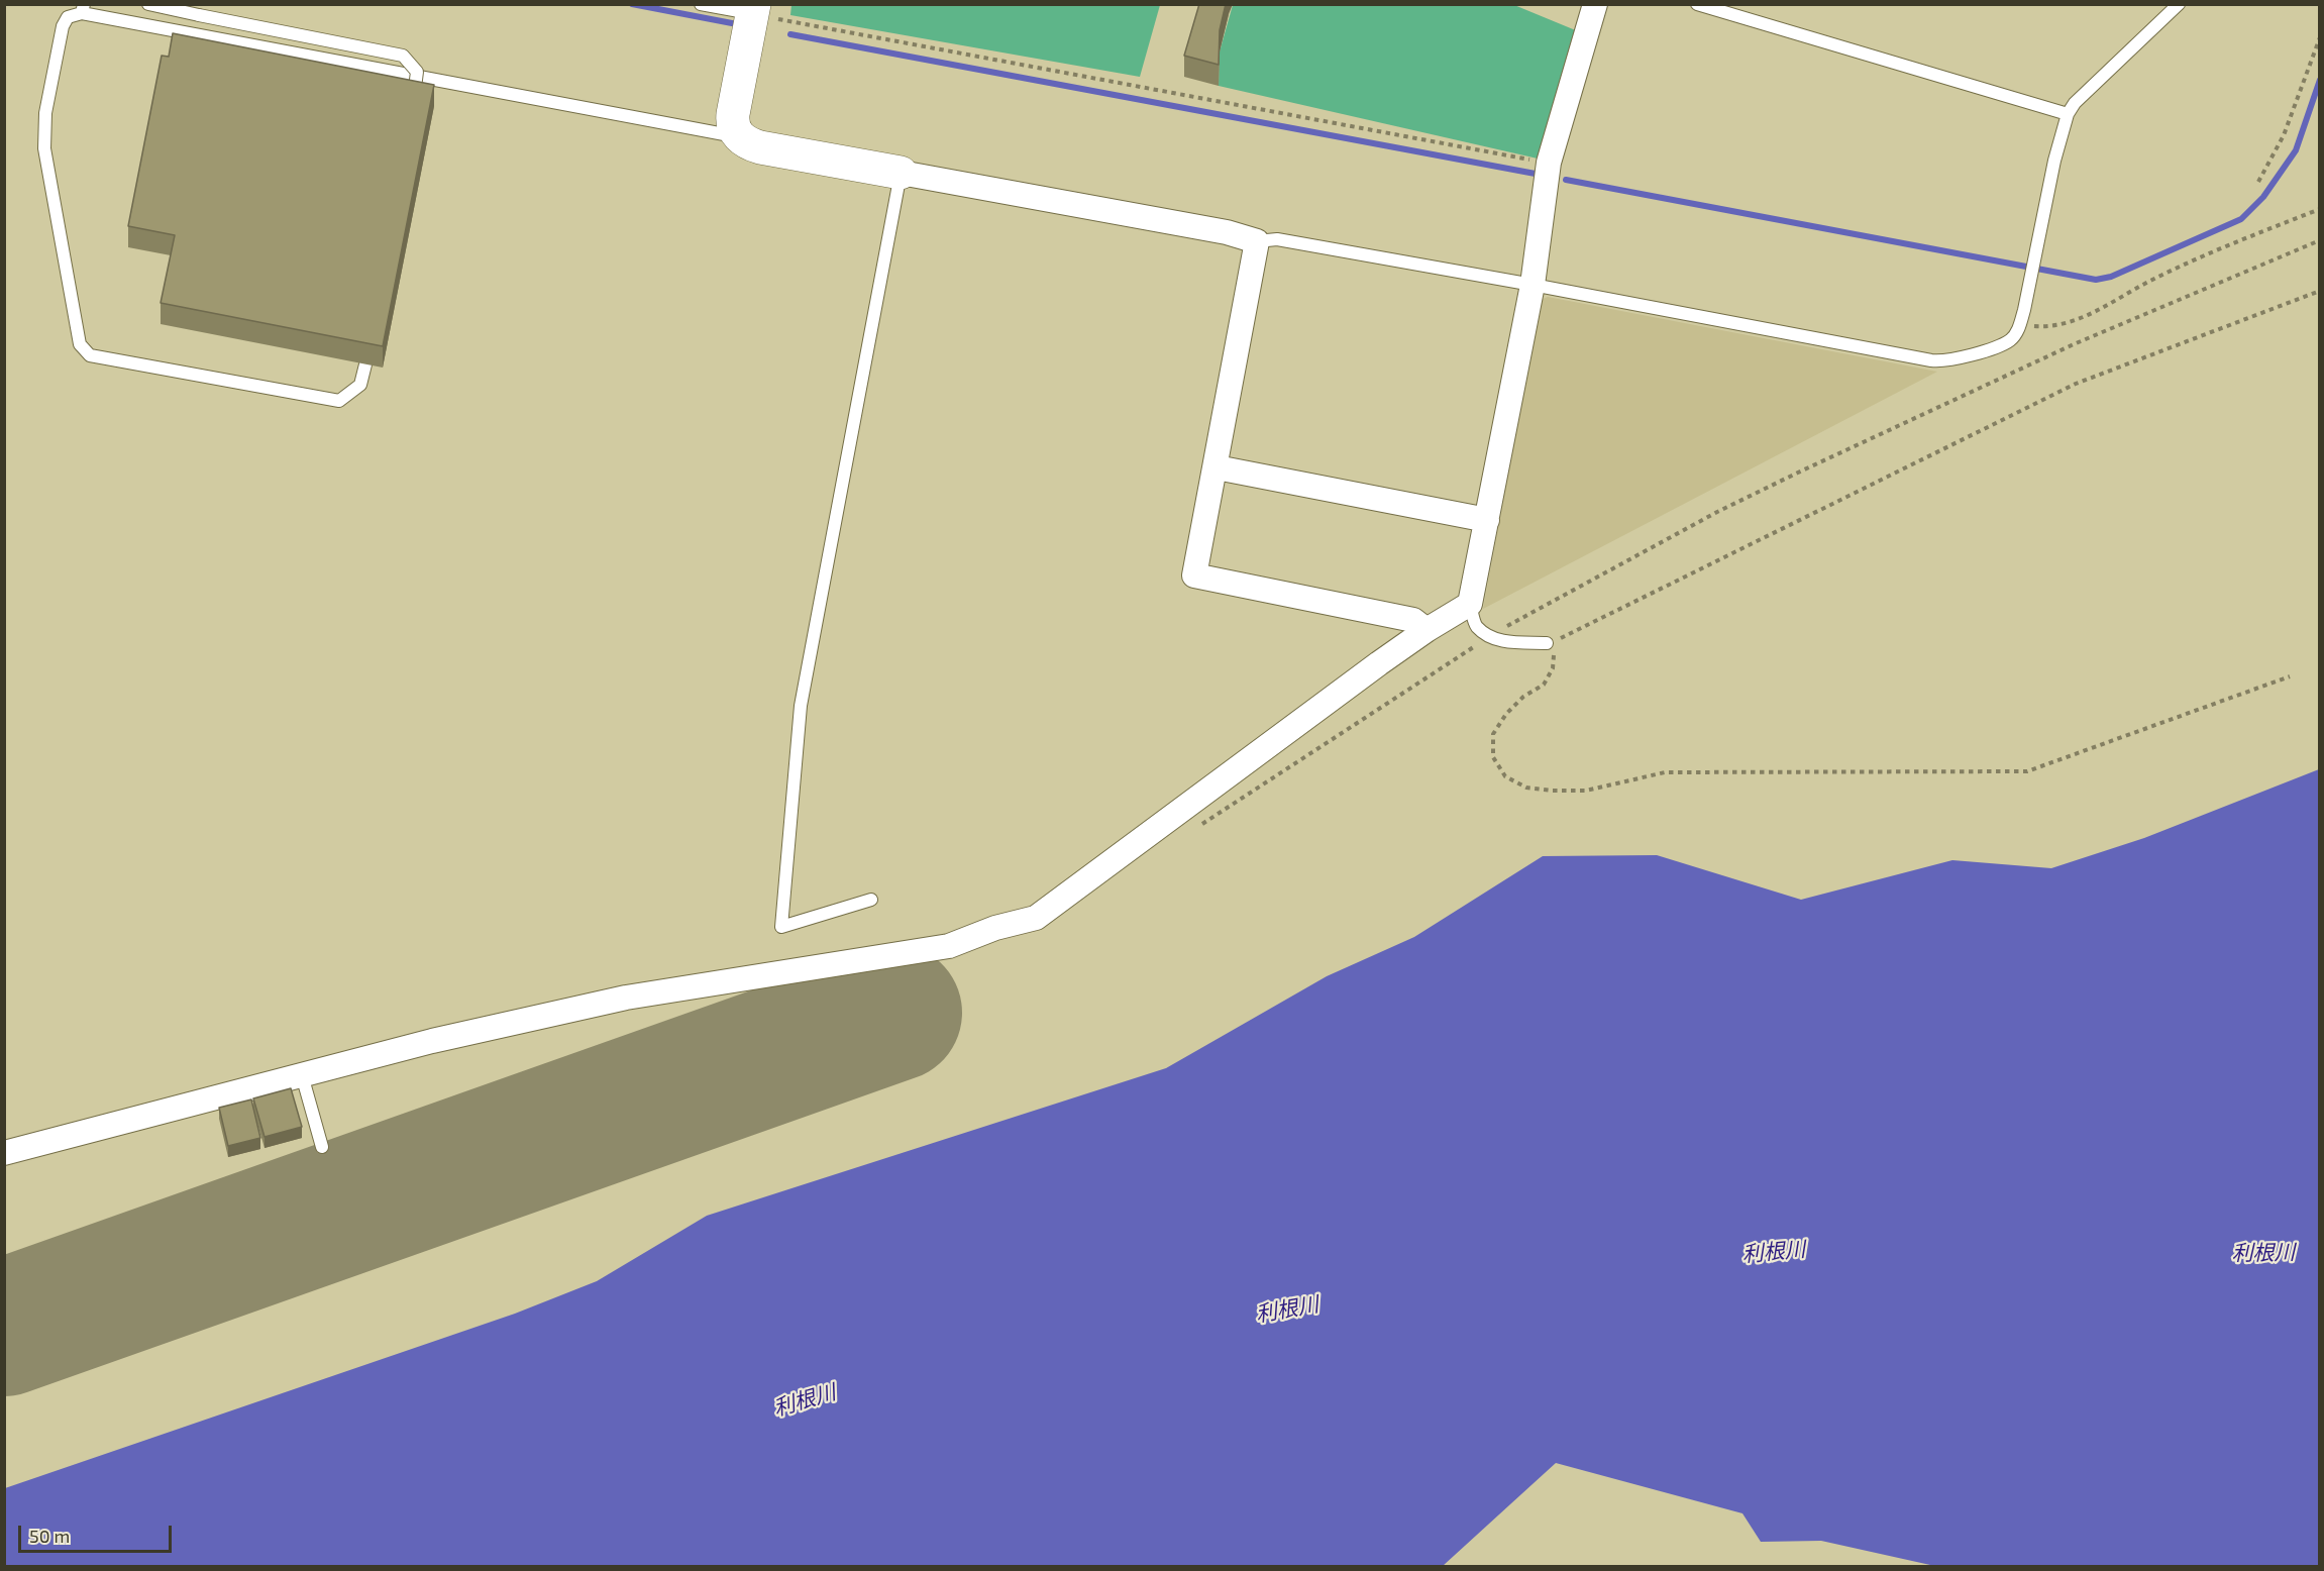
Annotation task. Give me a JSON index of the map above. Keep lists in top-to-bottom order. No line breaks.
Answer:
{"water":["利根川"],"scale_bar":"50 m"}
